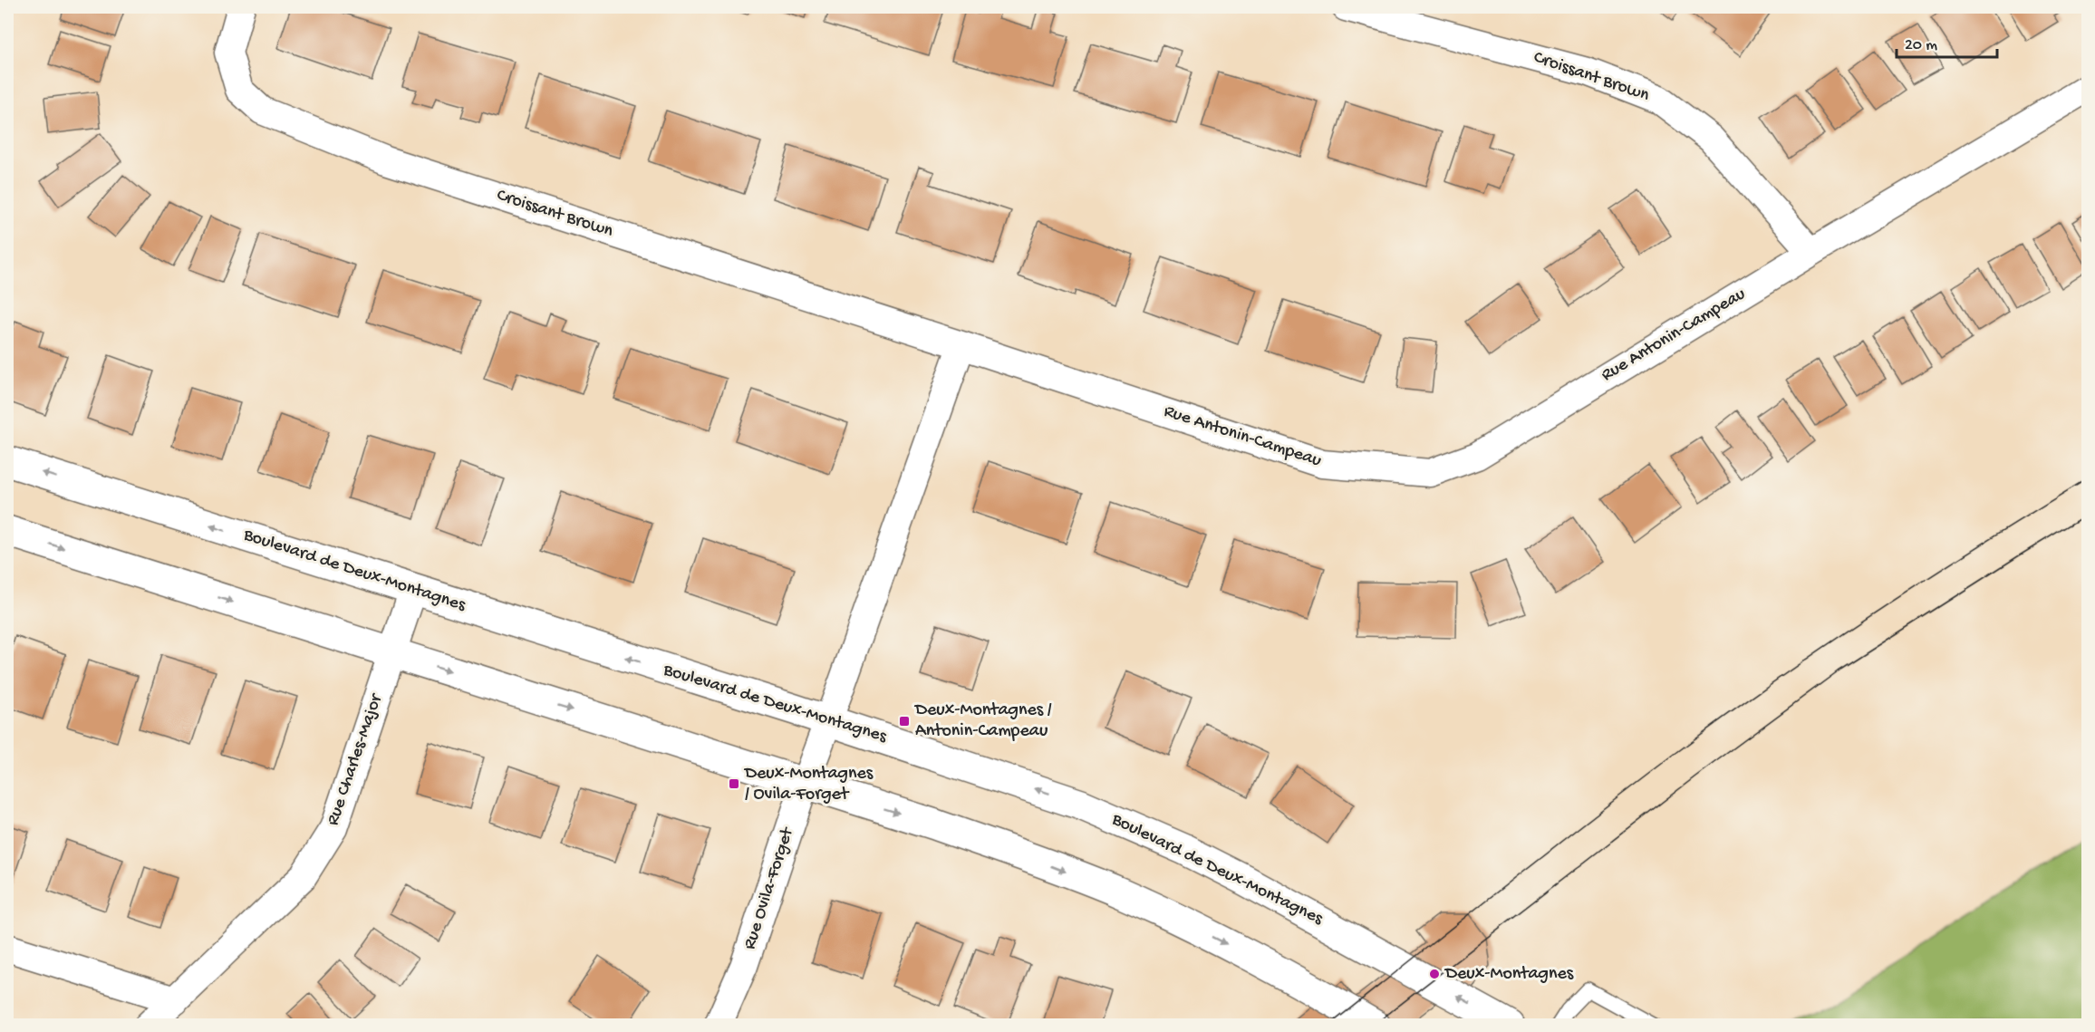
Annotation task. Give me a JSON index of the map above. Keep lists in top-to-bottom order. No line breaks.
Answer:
{"streets":{"street":["Croissant Brown","Rue Antonin-Campeau","Boulevard de Deux-Montagnes","Rue Charles-Major","Rue Ovila-Forget"]},"crossings":[["Croissant Brown","Rue Antonin-Campeau"],["Boulevard de Deux-Montagnes","Rue Charles-Major"],["Boulevard de Deux-Montagnes","Rue Ovila-Forget"]],"places":{"transit":["Deux-Montagnes / Antonin-Campeau","Deux-Montagnes / Ovila-Forget"],"other":["Deux-Montagnes"]},"scale_bar":"20 m"}
